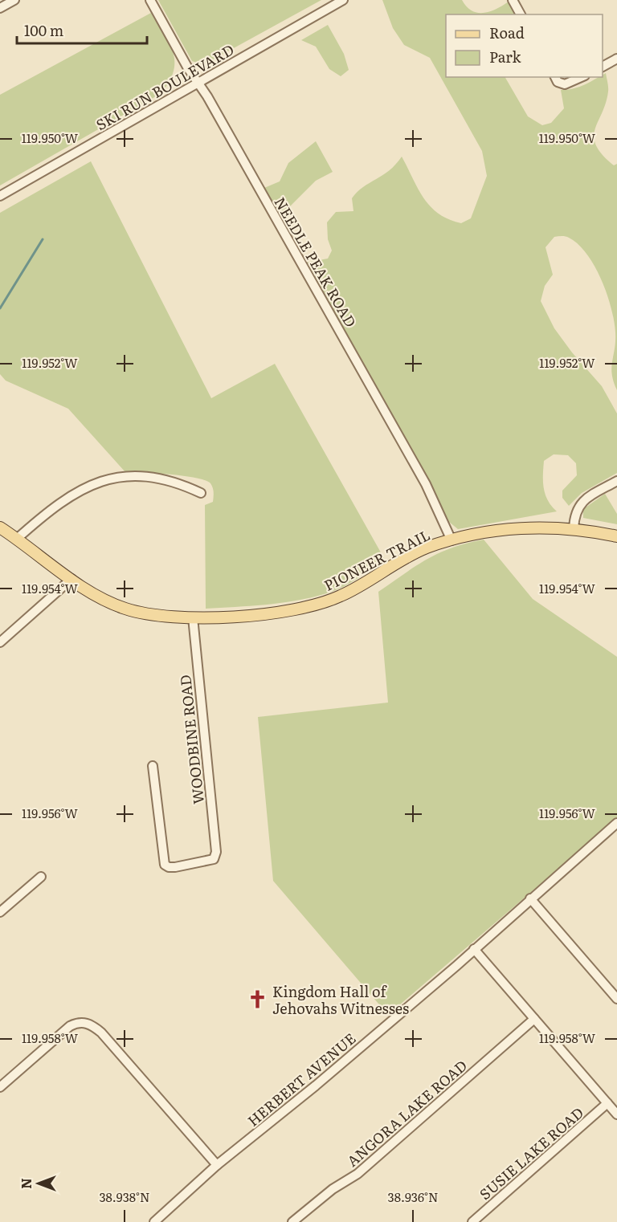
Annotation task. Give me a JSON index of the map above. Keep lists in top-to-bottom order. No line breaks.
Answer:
{"streets":{"main road":["PIONEER TRAIL"],"street":["SKI RUN BOULEVARD","NEEDLE PEAK ROAD","WOODBINE ROAD","HERBERT AVENUE","ANGORA LAKE ROAD","SUSIE LAKE ROAD"]},"crossings":[["SKI RUN BOULEVARD","NEEDLE PEAK ROAD"],["NEEDLE PEAK ROAD","PIONEER TRAIL"],["PIONEER TRAIL","WOODBINE ROAD"]],"places":{"church":["Kingdom Hall of Jehovahs Witnesses"]},"legend":["Road","Park"],"scale_bar":"100 m","north":"left","coordinates":["119.950°W","119.952°W","119.954°W","119.956°W","119.958°W","38.938°N","38.936°N"]}
